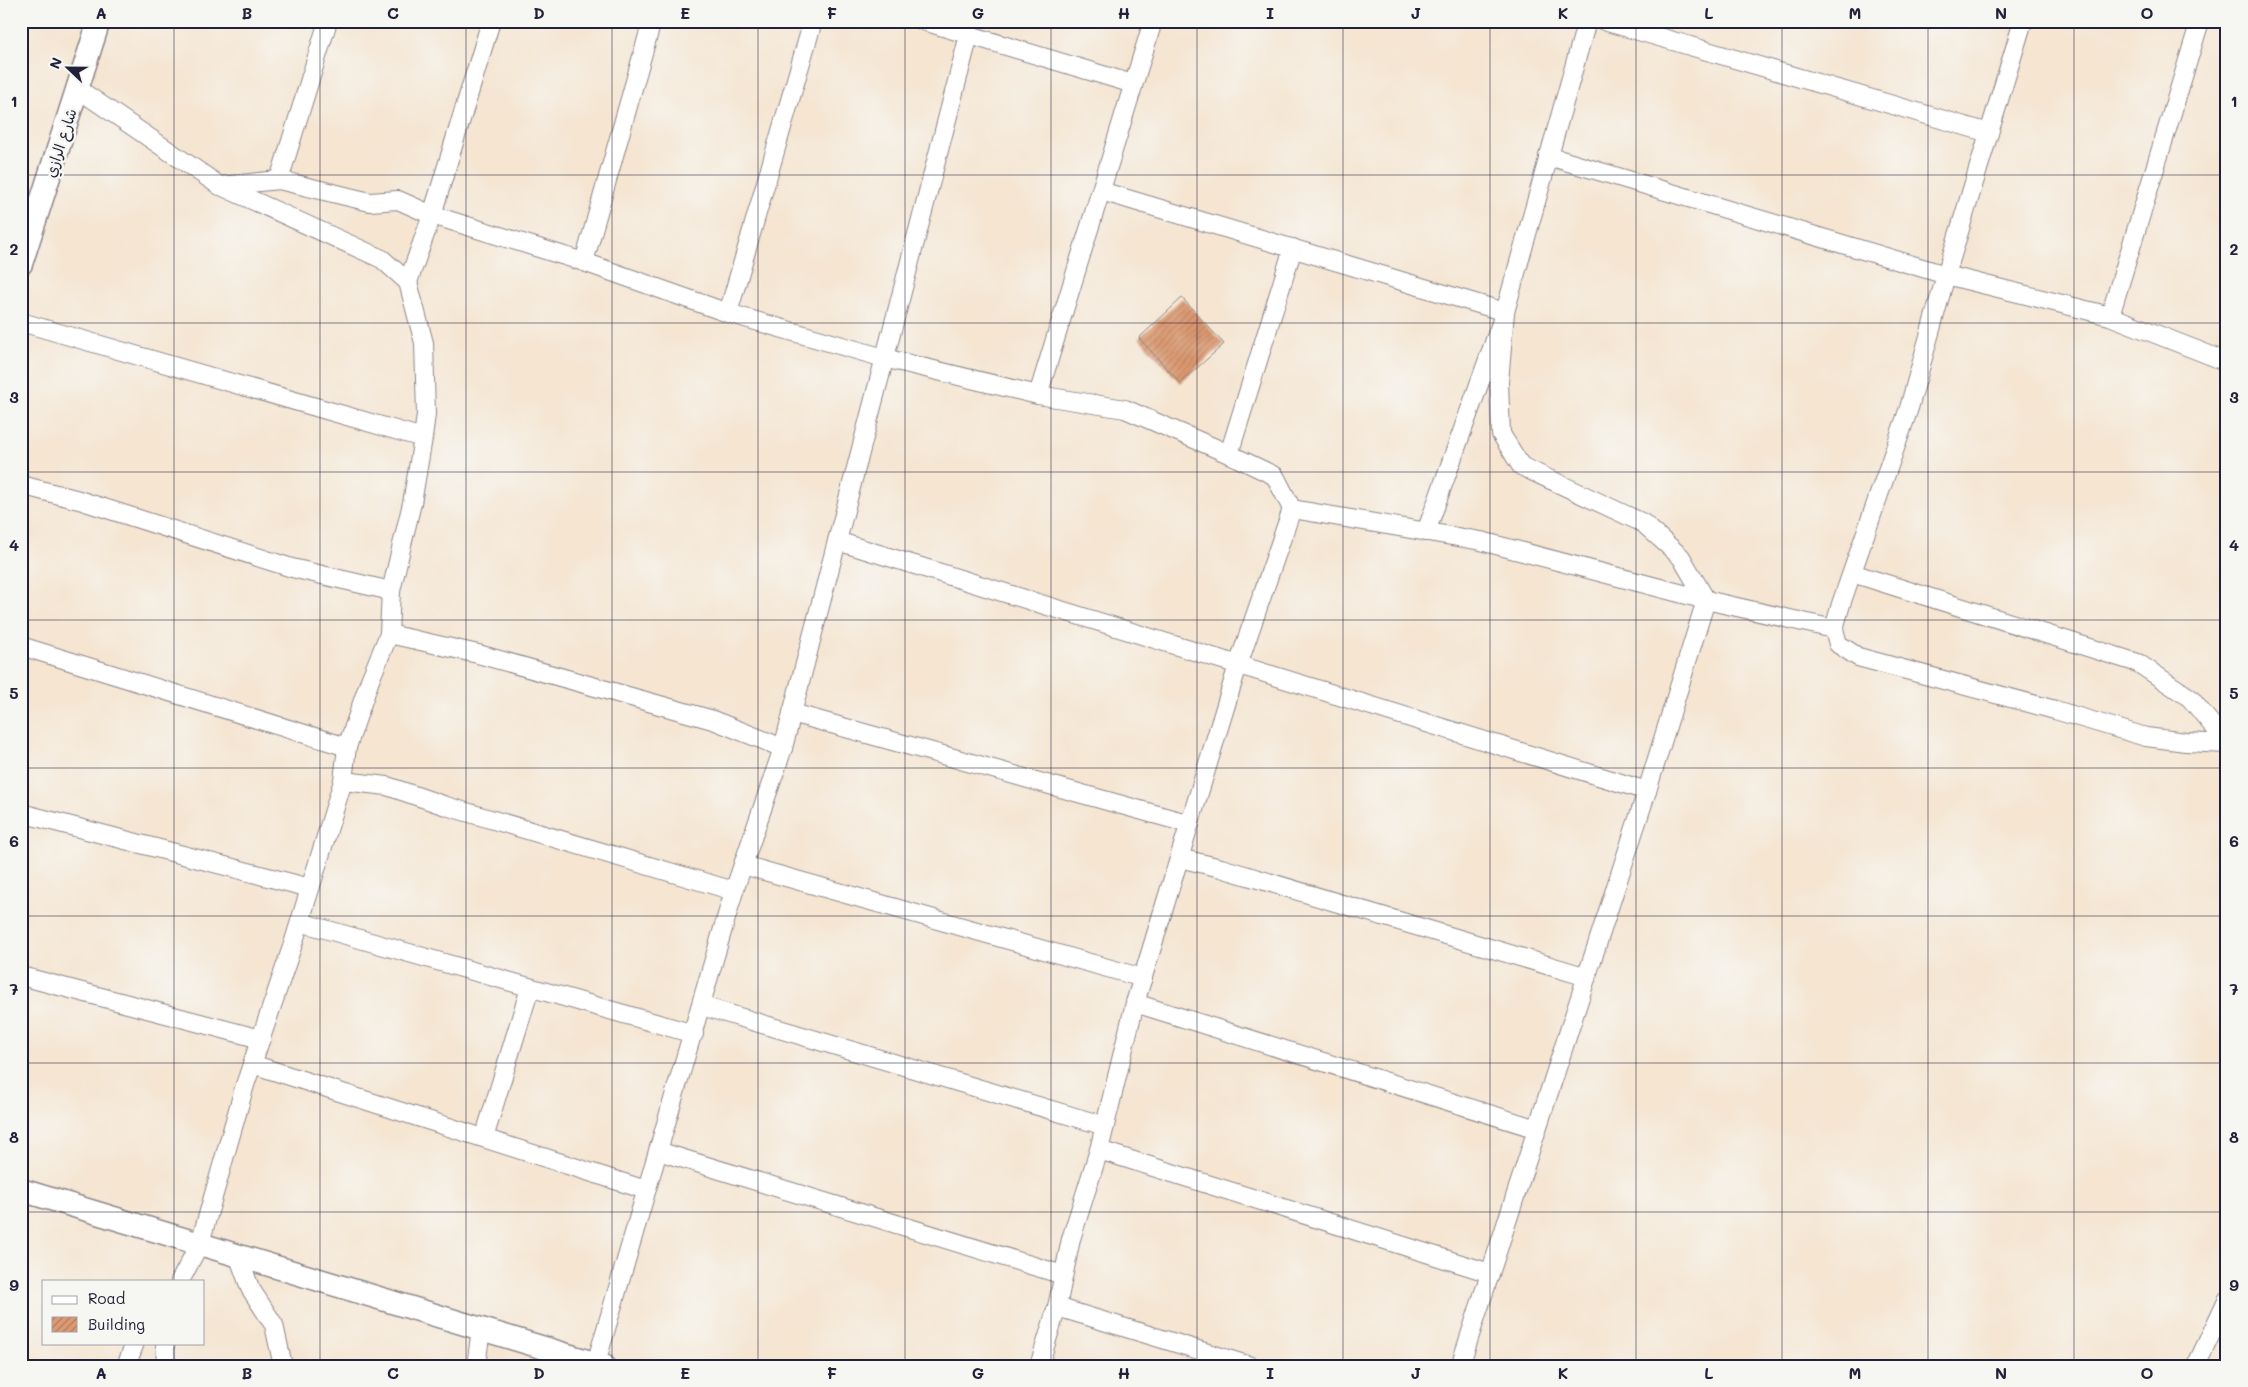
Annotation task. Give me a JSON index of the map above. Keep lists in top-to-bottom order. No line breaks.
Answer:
{"streets":{"street":["شارع الرازي"]},"legend":["Road","Building"],"north":"left","grid":{"columns":["A","B","C","D","E","F","G","H","I","J","K","L","M","N","O"],"rows":["1","2","3","4","5","6","7","8","9"]}}
